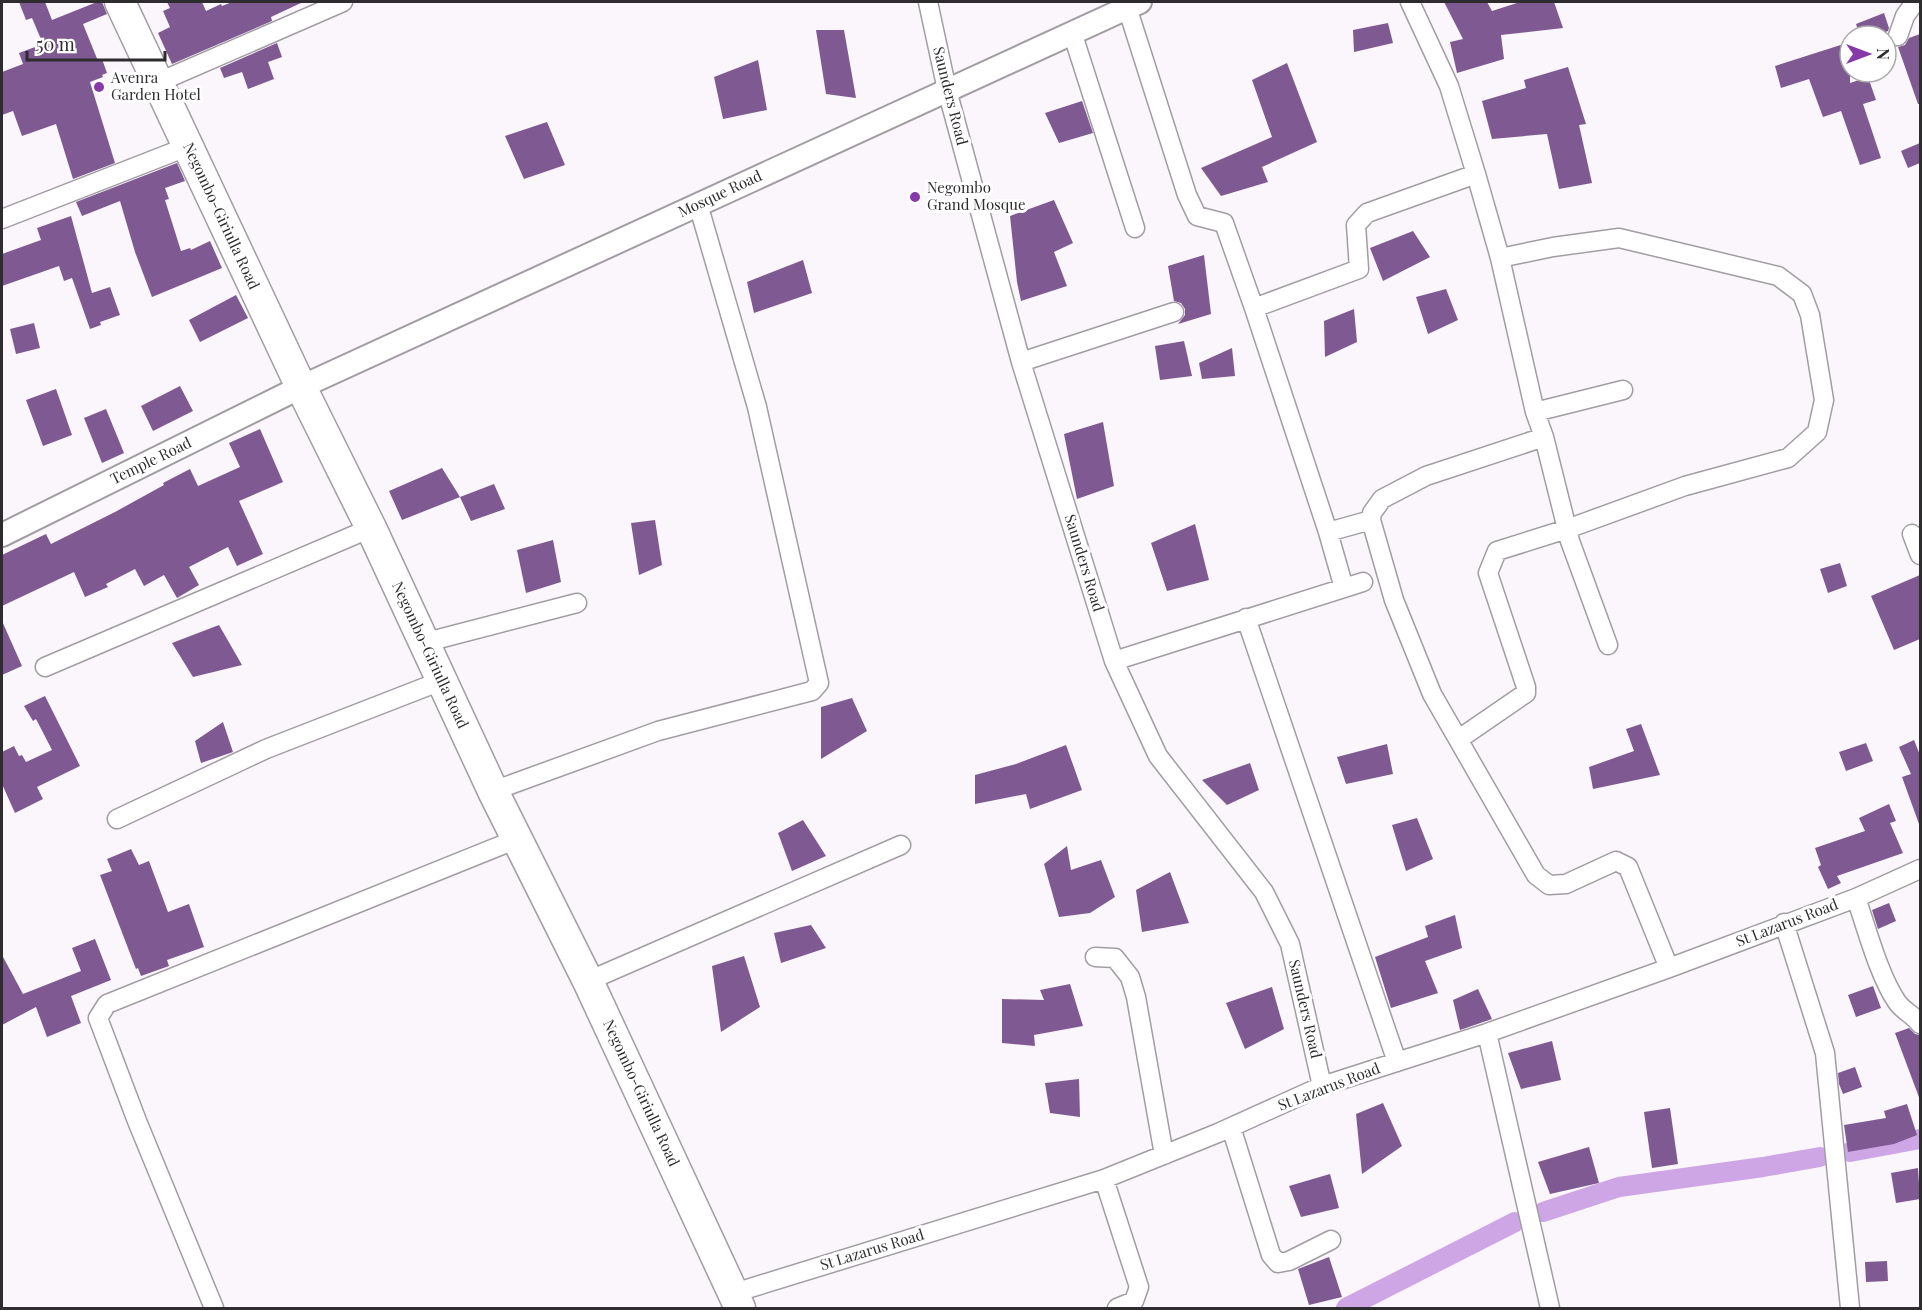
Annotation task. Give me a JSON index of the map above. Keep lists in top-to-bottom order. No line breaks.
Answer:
{"streets":{"main road":["Negombo-Giriulla Road"],"street":["Saunders Road","Mosque Road","Temple Road","St Lazarus Road"]},"crossings":[["Saunders Road","Mosque Road"],["Saunders Road","St Lazarus Road"],["Mosque Road","Negombo-Giriulla Road"],["Mosque Road","Temple Road"],["Negombo-Giriulla Road","Temple Road"],["Negombo-Giriulla Road","St Lazarus Road"]],"places":["Avenra Garden Hotel","Negombo Grand Mosque"],"scale_bar":"50 m","north":"right"}
